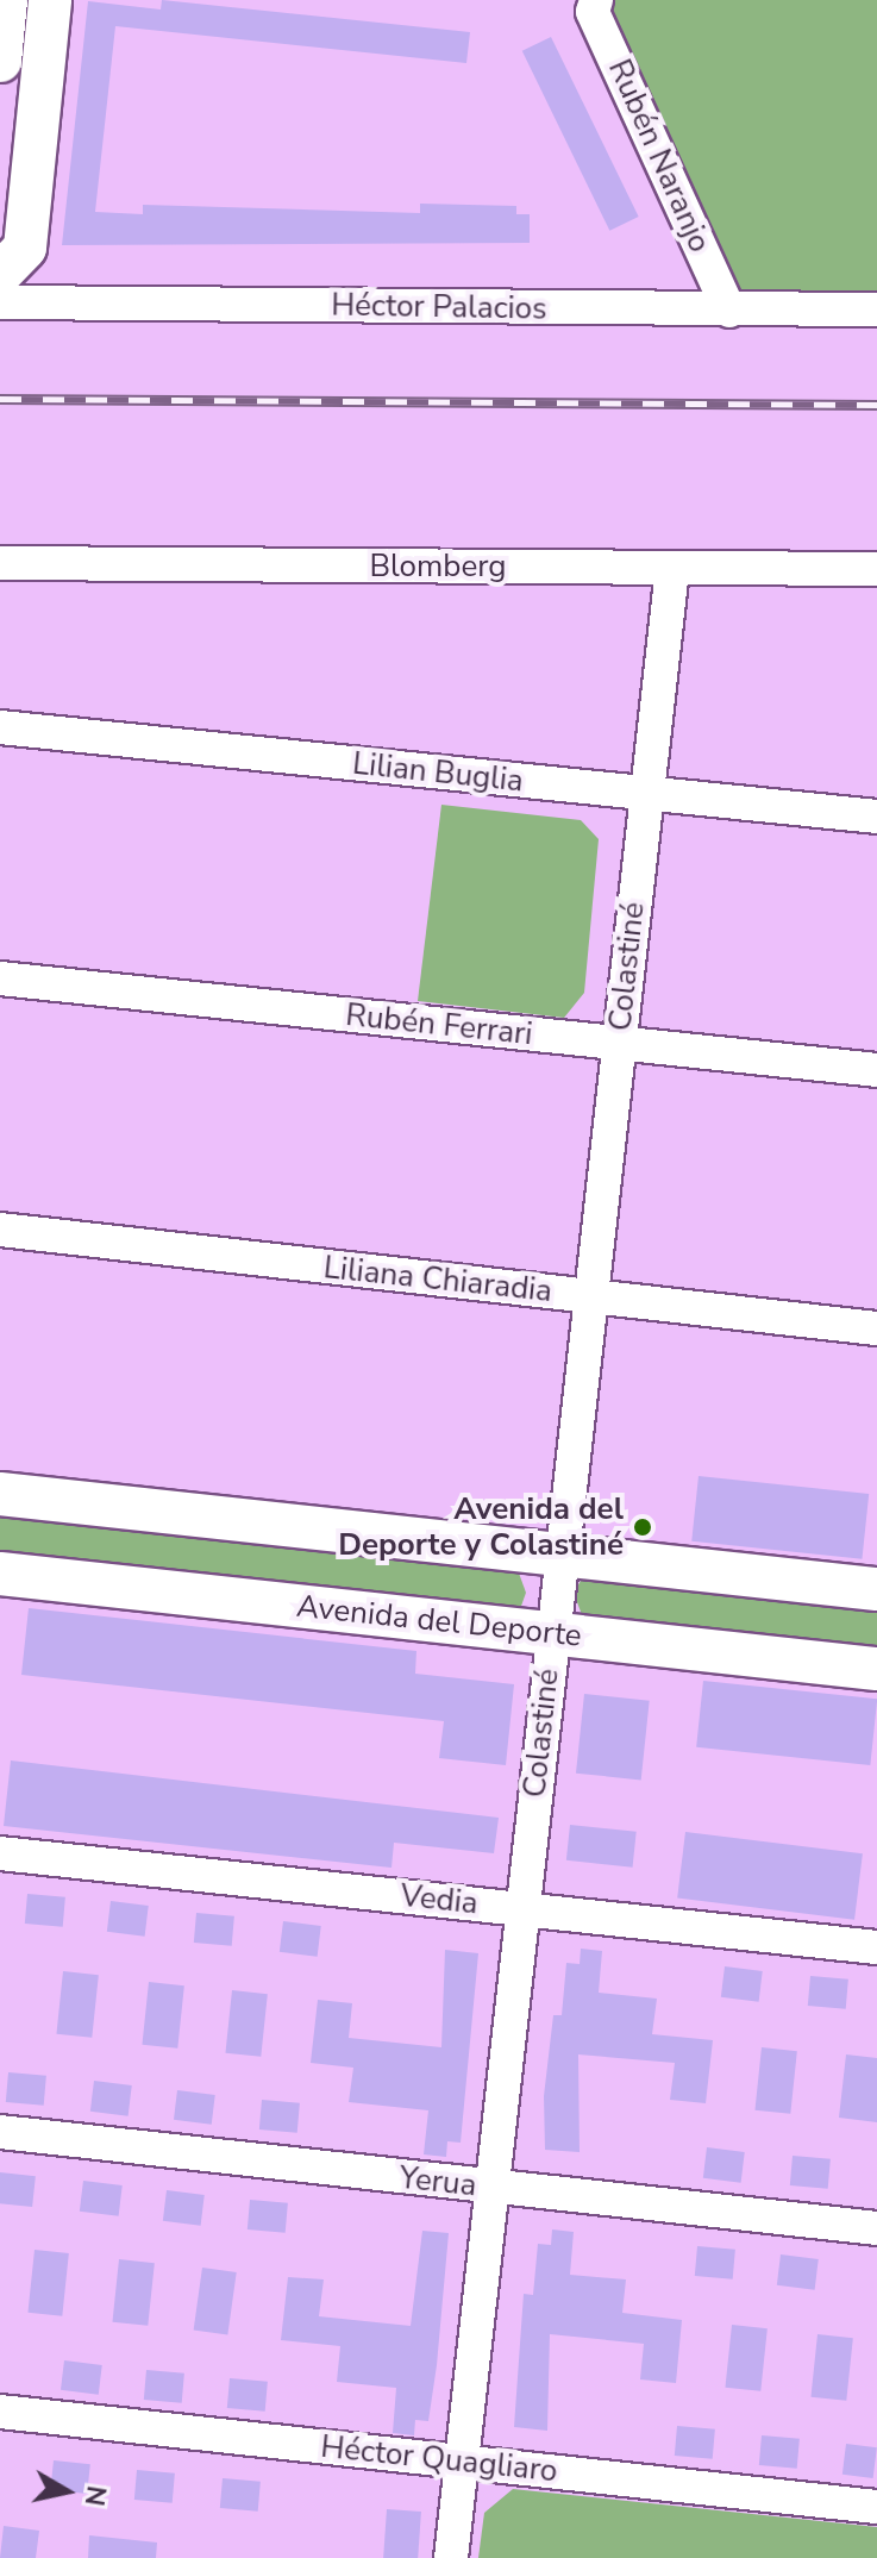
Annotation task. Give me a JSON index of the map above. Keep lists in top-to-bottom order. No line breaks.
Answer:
{"streets":{"street":["Rubén Naranjo","Héctor Palacios","Blomberg","Lilian Buglia","Colastiné","Rubén Ferrari","Liliana Chiaradia","Avenida del Deporte","Vedia","Yerua","Héctor Quagliaro"]},"crossings":[["Rubén Naranjo","Héctor Palacios"],["Blomberg","Colastiné"],["Lilian Buglia","Colastiné"],["Colastiné","Rubén Ferrari"],["Colastiné","Liliana Chiaradia"],["Colastiné","Avenida del Deporte"],["Colastiné","Vedia"],["Colastiné","Yerua"],["Colastiné","Héctor Quagliaro"]],"places":["Avenida del Deporte y Colastiné"],"north":"right"}
